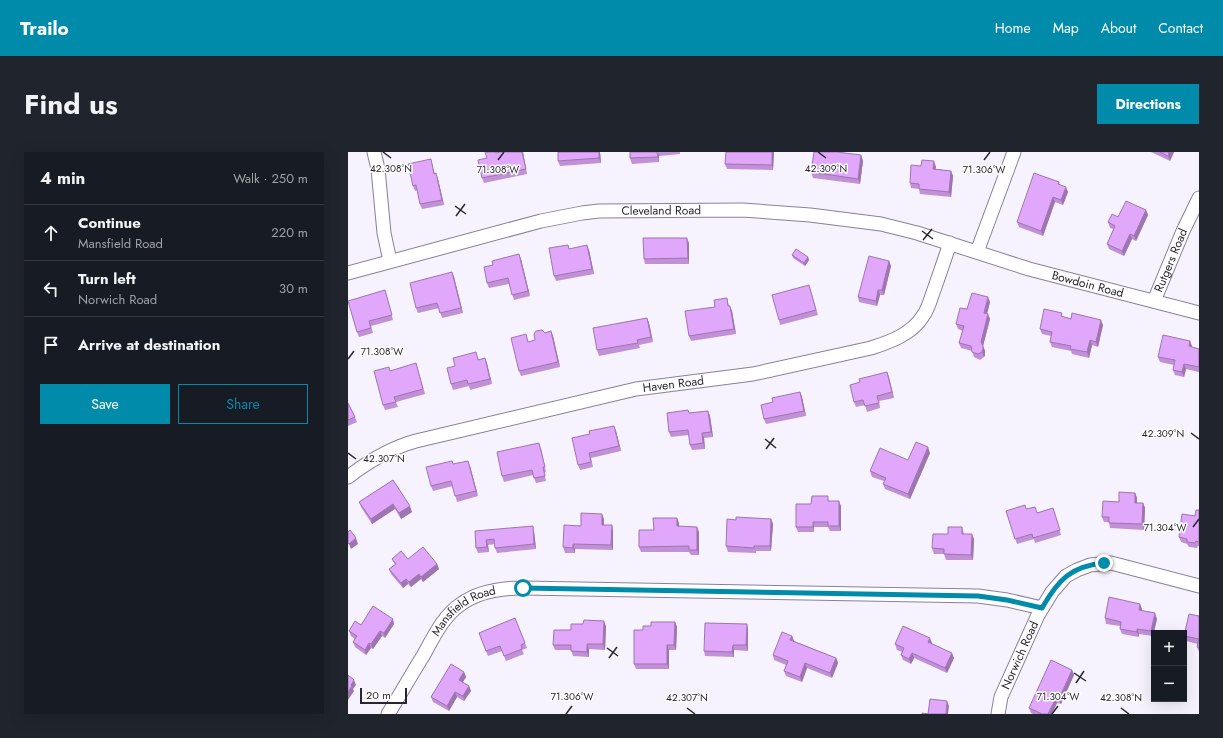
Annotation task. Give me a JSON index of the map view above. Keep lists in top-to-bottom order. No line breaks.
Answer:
{"streets":{"street":["Cleveland Road","Rutgers Road","Bowdoin Road","Haven Road","Mansfield Road","Norwich Road"]},"crossings":[["Cleveland Road","Bowdoin Road"],["Cleveland Road","Haven Road"],["Rutgers Road","Bowdoin Road"],["Mansfield Road","Norwich Road"]],"scale_bar":"20 m","page":{"header":"Trailo","nav":["Home","Map","About","Contact"],"title":"Find us","buttons":["Directions",["Save","Share"]],"heading":["4 min","Walk · 250 m"],"list":[["Continue","Mansfield Road","220 m"],["Turn left","Norwich Road","30 m"],"Arrive at destination"],"map_buttons":["+","−"],"scale":"20 m"},"coordinates":["42.308°N","42.309°N","71.308°W","71.306°W","42.307°N","71.304°W"]}
